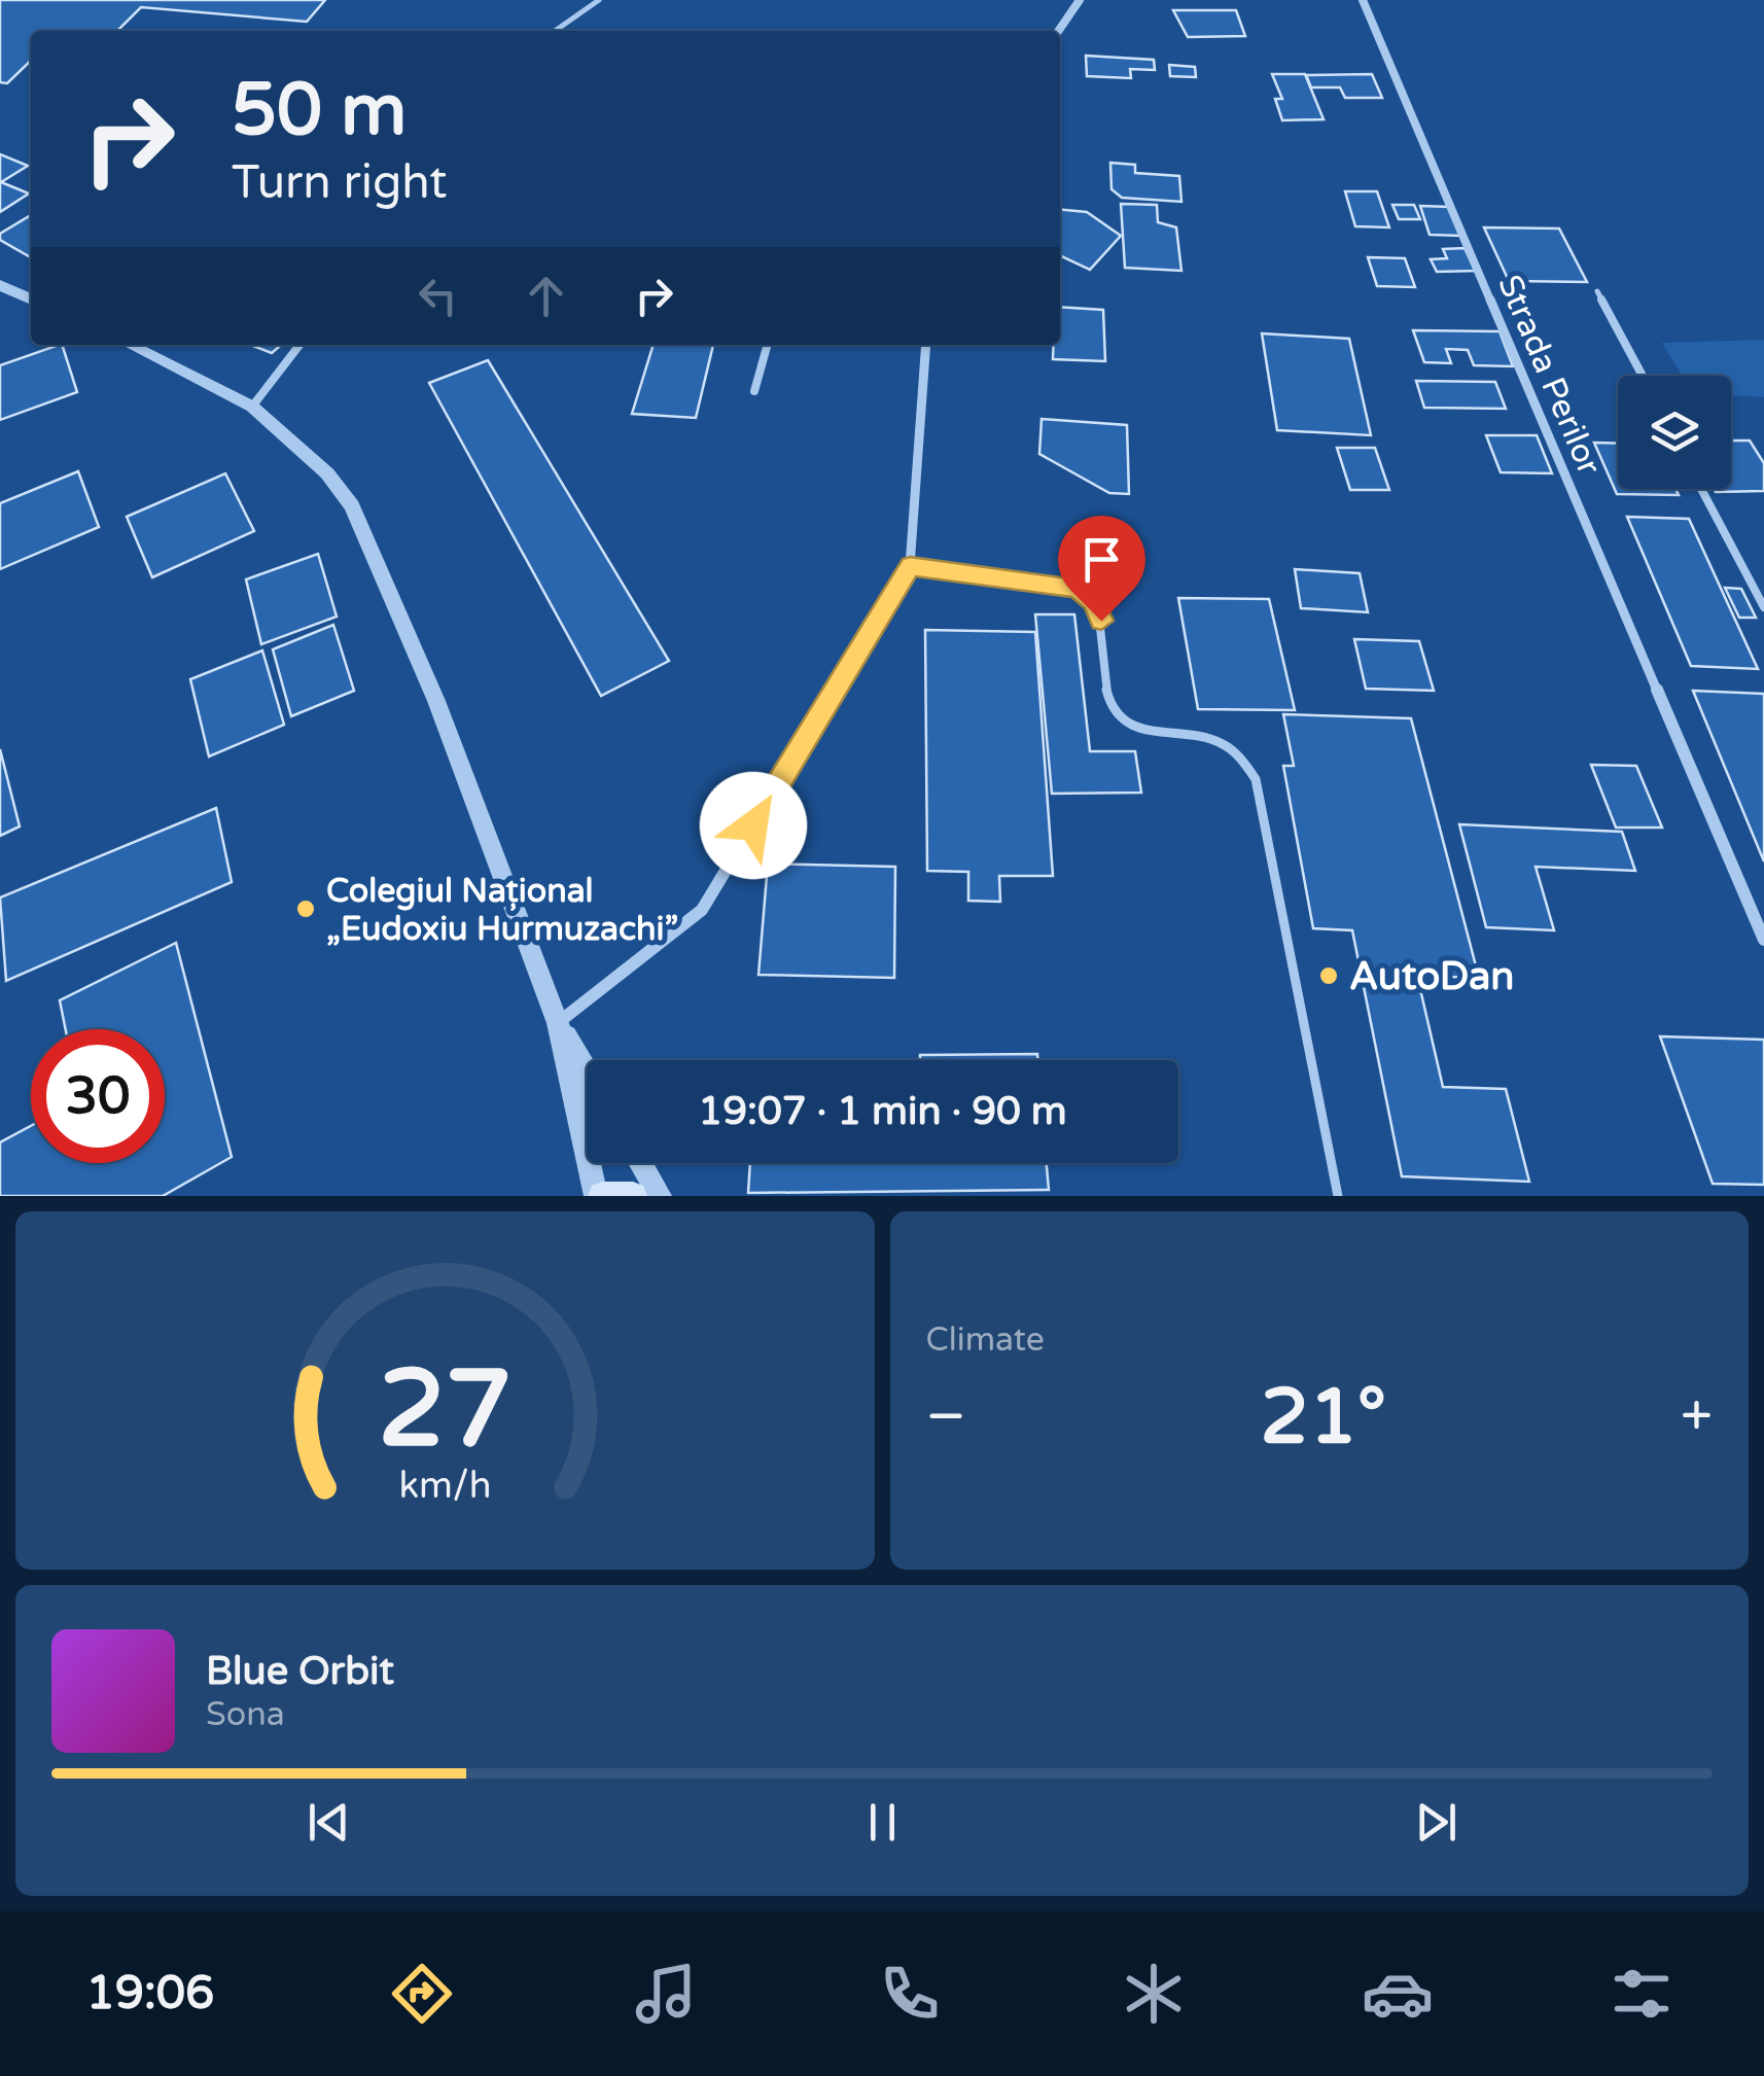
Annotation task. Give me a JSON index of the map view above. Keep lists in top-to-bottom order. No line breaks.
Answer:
{"streets":{"street":["Strada Perilor"]},"places":["Colegiul Național „Eudoxiu Hurmuzachi”","AutoDan"],"page":{"turn":["50 m","Turn right"],"limit":"30","trip":"19:07 · 1 min · 90 m","tile":"Climate","heat":["−","21°","+"],"song":["Blue Orbit","Sona"],"tabs":"19:06","gauge":["27","km/h"]}}
